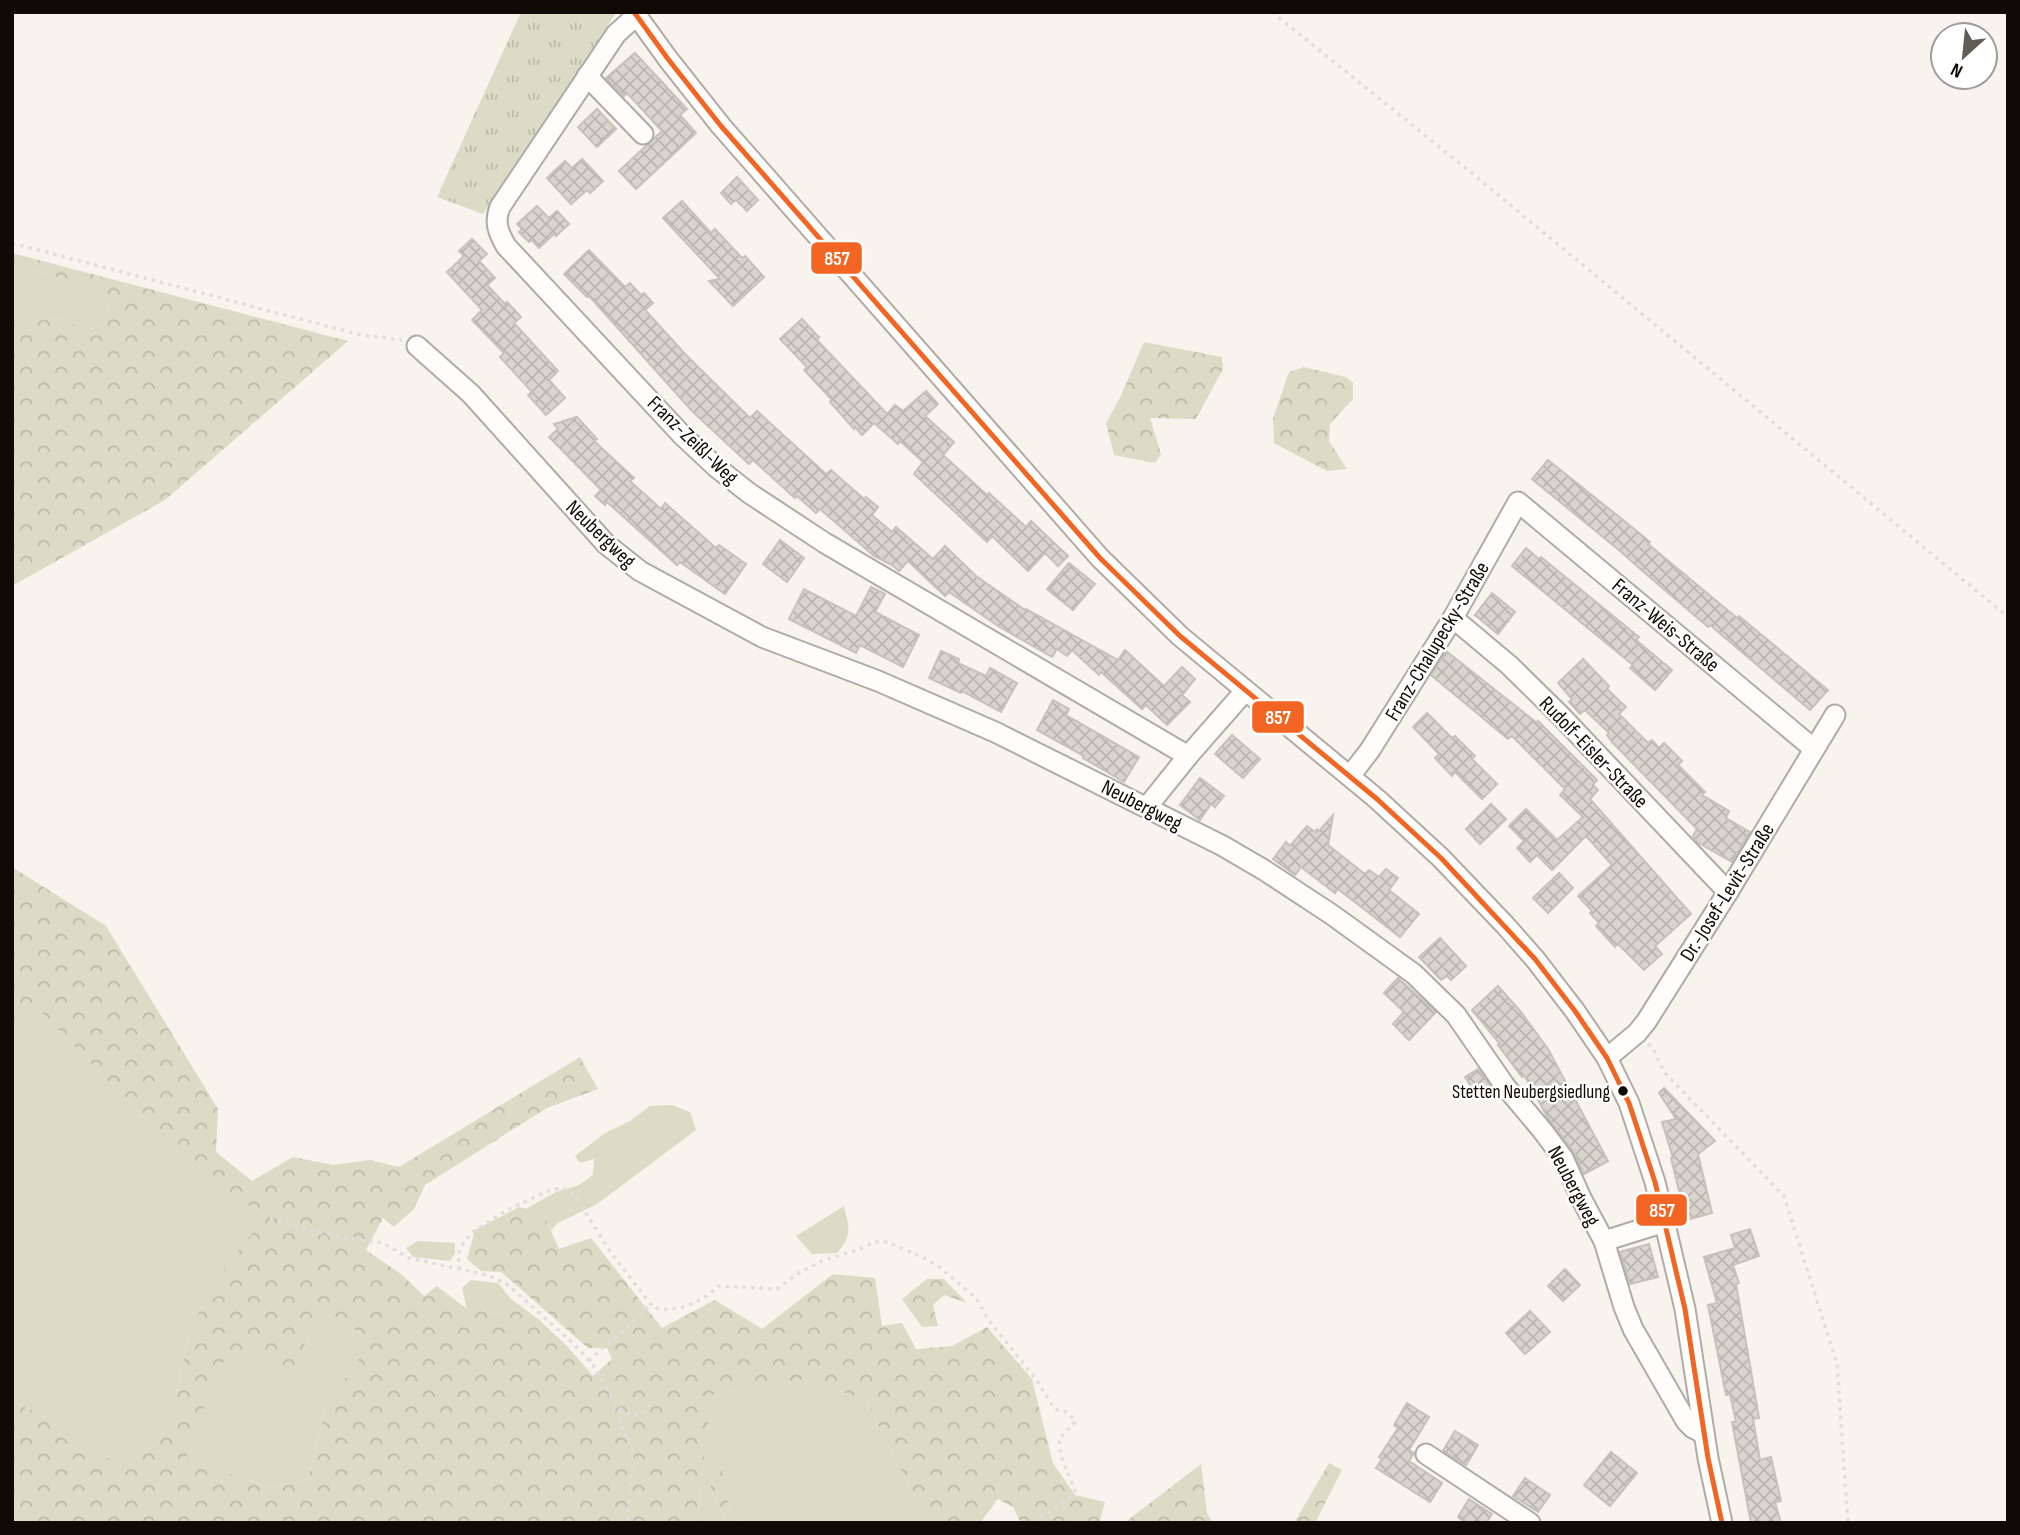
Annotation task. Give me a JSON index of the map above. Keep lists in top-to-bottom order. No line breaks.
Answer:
{"streets":{"street":["Franz-Zeißl-Weg","Neubergweg","Franz-Weis-Straße","Franz-Chalupecky-Straße","Rudolf-Eisler-Straße","Dr.-Josef-Levit-Straße"]},"crossings":[["Franz-Weis-Straße","Franz-Chalupecky-Straße"],["Franz-Weis-Straße","Dr.-Josef-Levit-Straße"],["Franz-Chalupecky-Straße","Rudolf-Eisler-Straße"],["Rudolf-Eisler-Straße","Dr.-Josef-Levit-Straße"]],"places":["Stetten Neubergsiedlung"],"lines":["transit line 857"],"north":"bottom left"}
